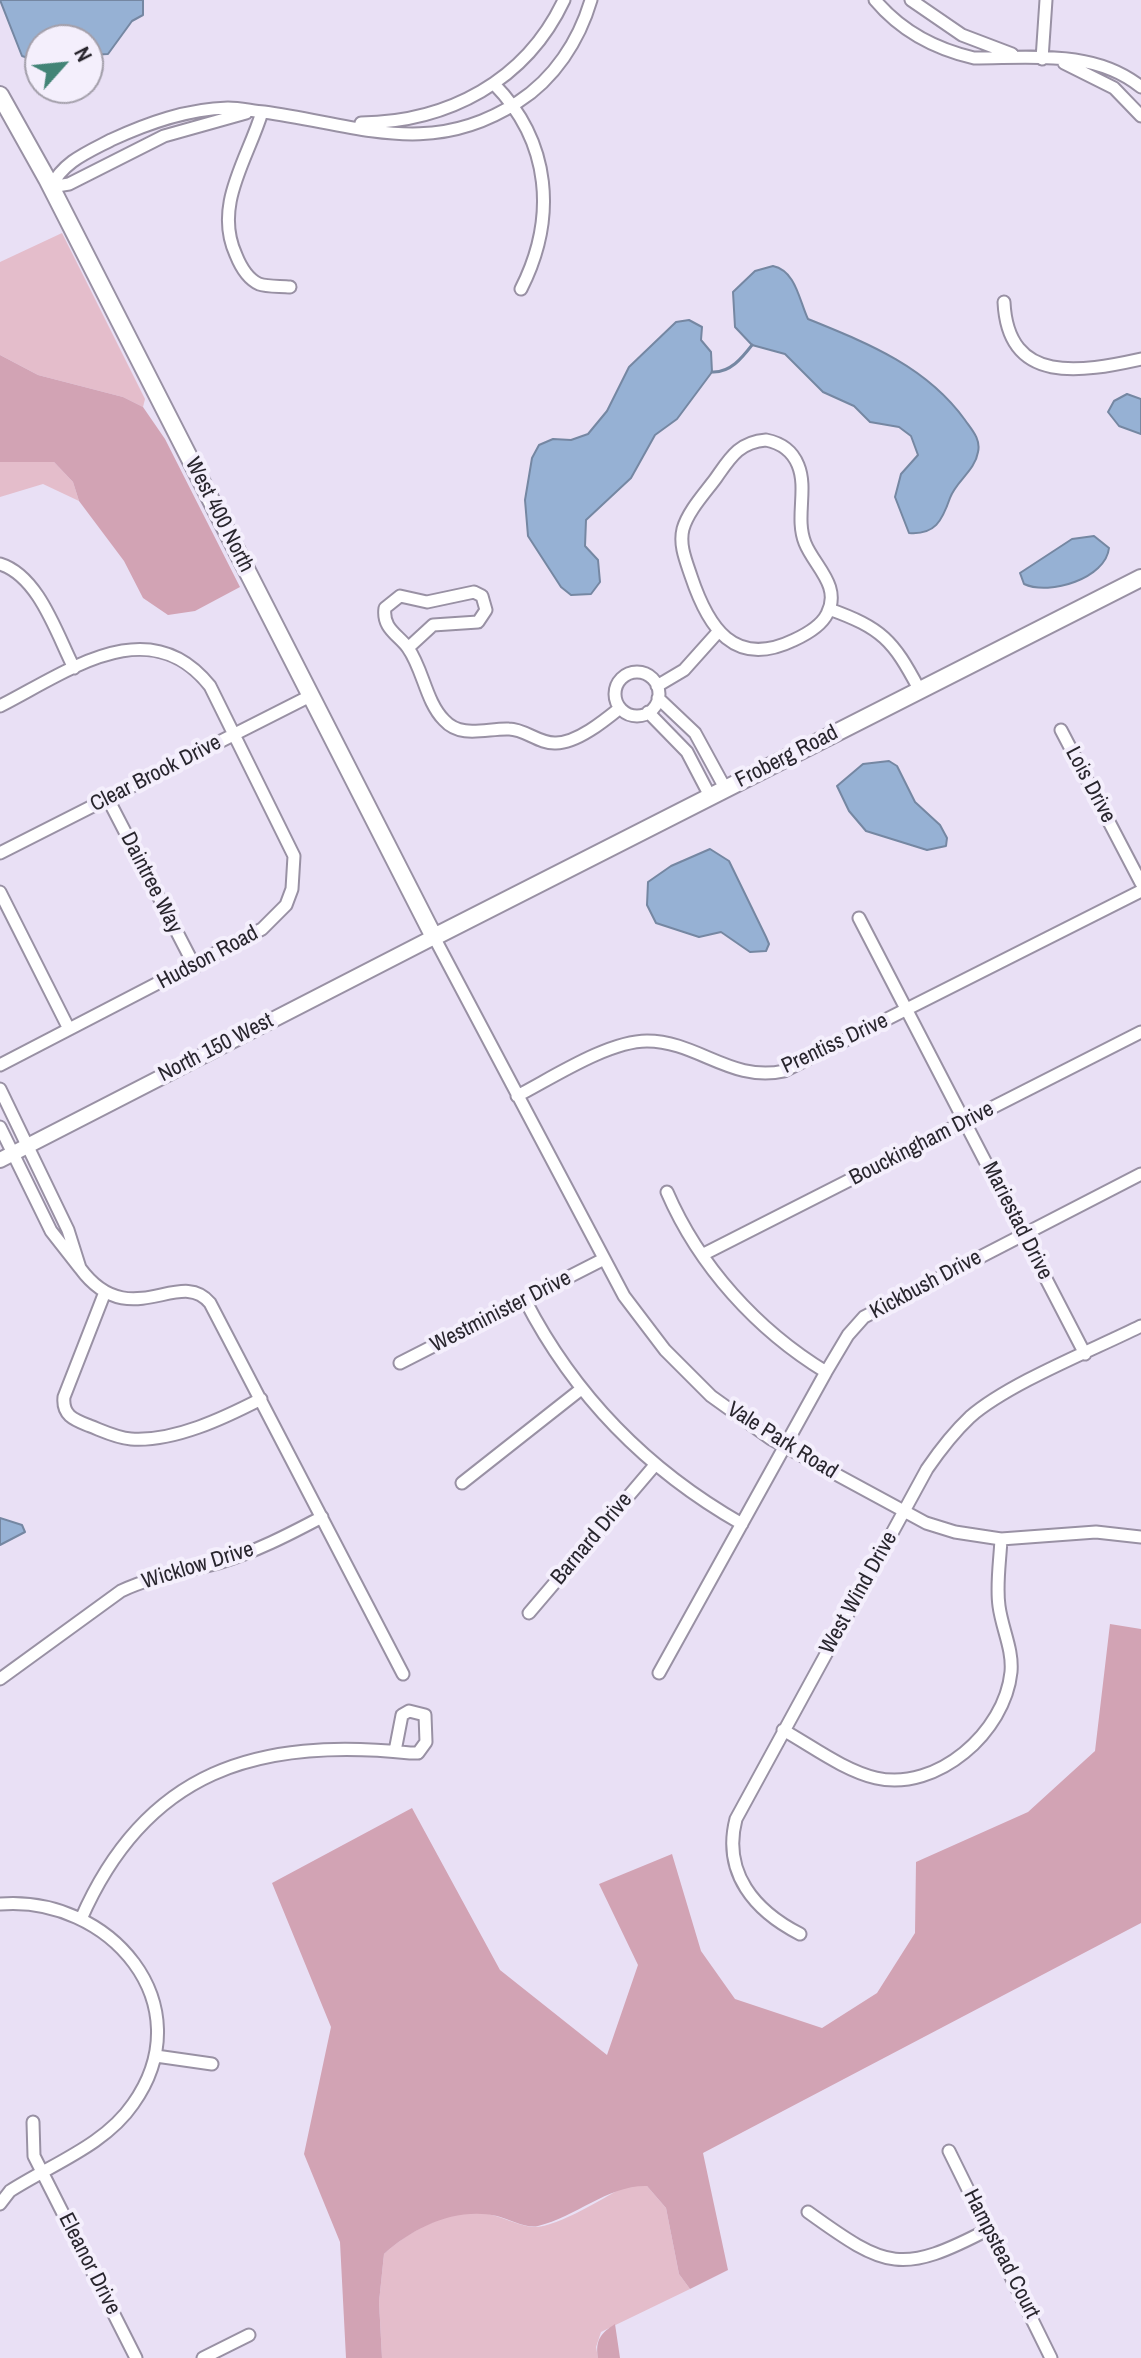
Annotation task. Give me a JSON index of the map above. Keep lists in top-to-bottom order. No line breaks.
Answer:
{"streets":{"main road":["West 400 North","Froberg Road"],"street":["Clear Brook Drive","Lois Drive","Daintree Way","Hudson Road","Prentiss Drive","North 150 West","Bouckingham Drive","Mariestad Drive","Kickbush Drive","Westminister Drive","Vale Park Road","Barnard Drive","Wicklow Drive","West Wind Drive","Hampstead Court","Eleanor Drive"]},"crossings":[["West 400 North","Froberg Road"],["West 400 North","Clear Brook Drive"],["West 400 North","North 150 West"],["West 400 North","Vale Park Road"],["Froberg Road","North 150 West"],["Froberg Road","Vale Park Road"],["Clear Brook Drive","Daintree Way"],["Clear Brook Drive","Hudson Road"],["Daintree Way","Hudson Road"],["Prentiss Drive","Mariestad Drive"],["Prentiss Drive","Vale Park Road"],["North 150 West","Vale Park Road"],["Bouckingham Drive","Mariestad Drive"],["Mariestad Drive","Kickbush Drive"],["Mariestad Drive","West Wind Drive"],["Kickbush Drive","Vale Park Road"],["Westminister Drive","Vale Park Road"],["Vale Park Road","West Wind Drive"]],"north":"top right"}
